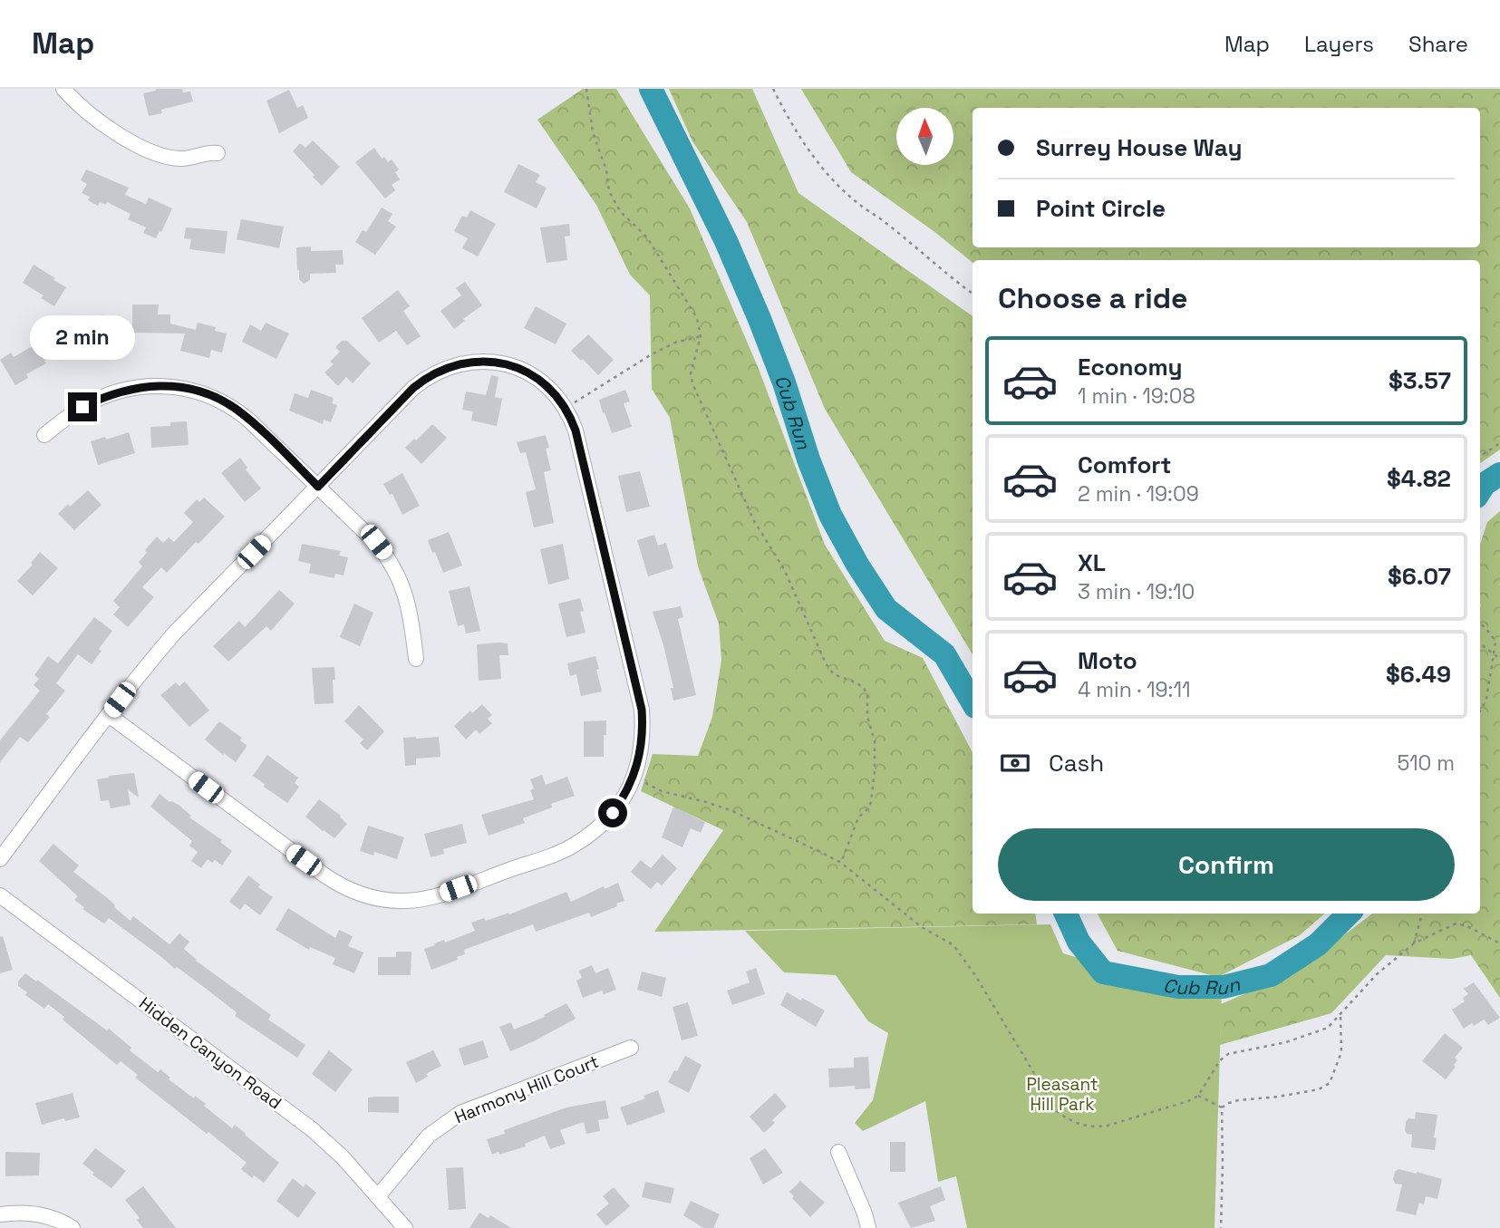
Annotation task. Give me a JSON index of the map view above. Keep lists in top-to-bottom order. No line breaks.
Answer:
{"streets":{"street":["Hidden Canyon Road","Harmony Hill Court"]},"crossings":[["Hidden Canyon Road","Harmony Hill Court"]],"water":["Cub Run"],"parks":["Pleasant Hill Park"],"north":"top","page":{"header":"Map","nav":["Map","Layers","Share"],"banner":["Surrey House Way","Point Circle"],"heading":"Choose a ride","bubble":"2 min","list":[{"name":"Economy","note":"1 min · 19:08","value":"$3.57"},{"name":"Comfort","note":"2 min · 19:09","value":"$4.82"},{"name":"XL","note":"3 min · 19:10","value":"$6.07"},{"name":"Moto","note":"4 min · 19:11","value":"$6.49"}],"pay":["Cash","510 m"],"buttons":"Confirm"}}
